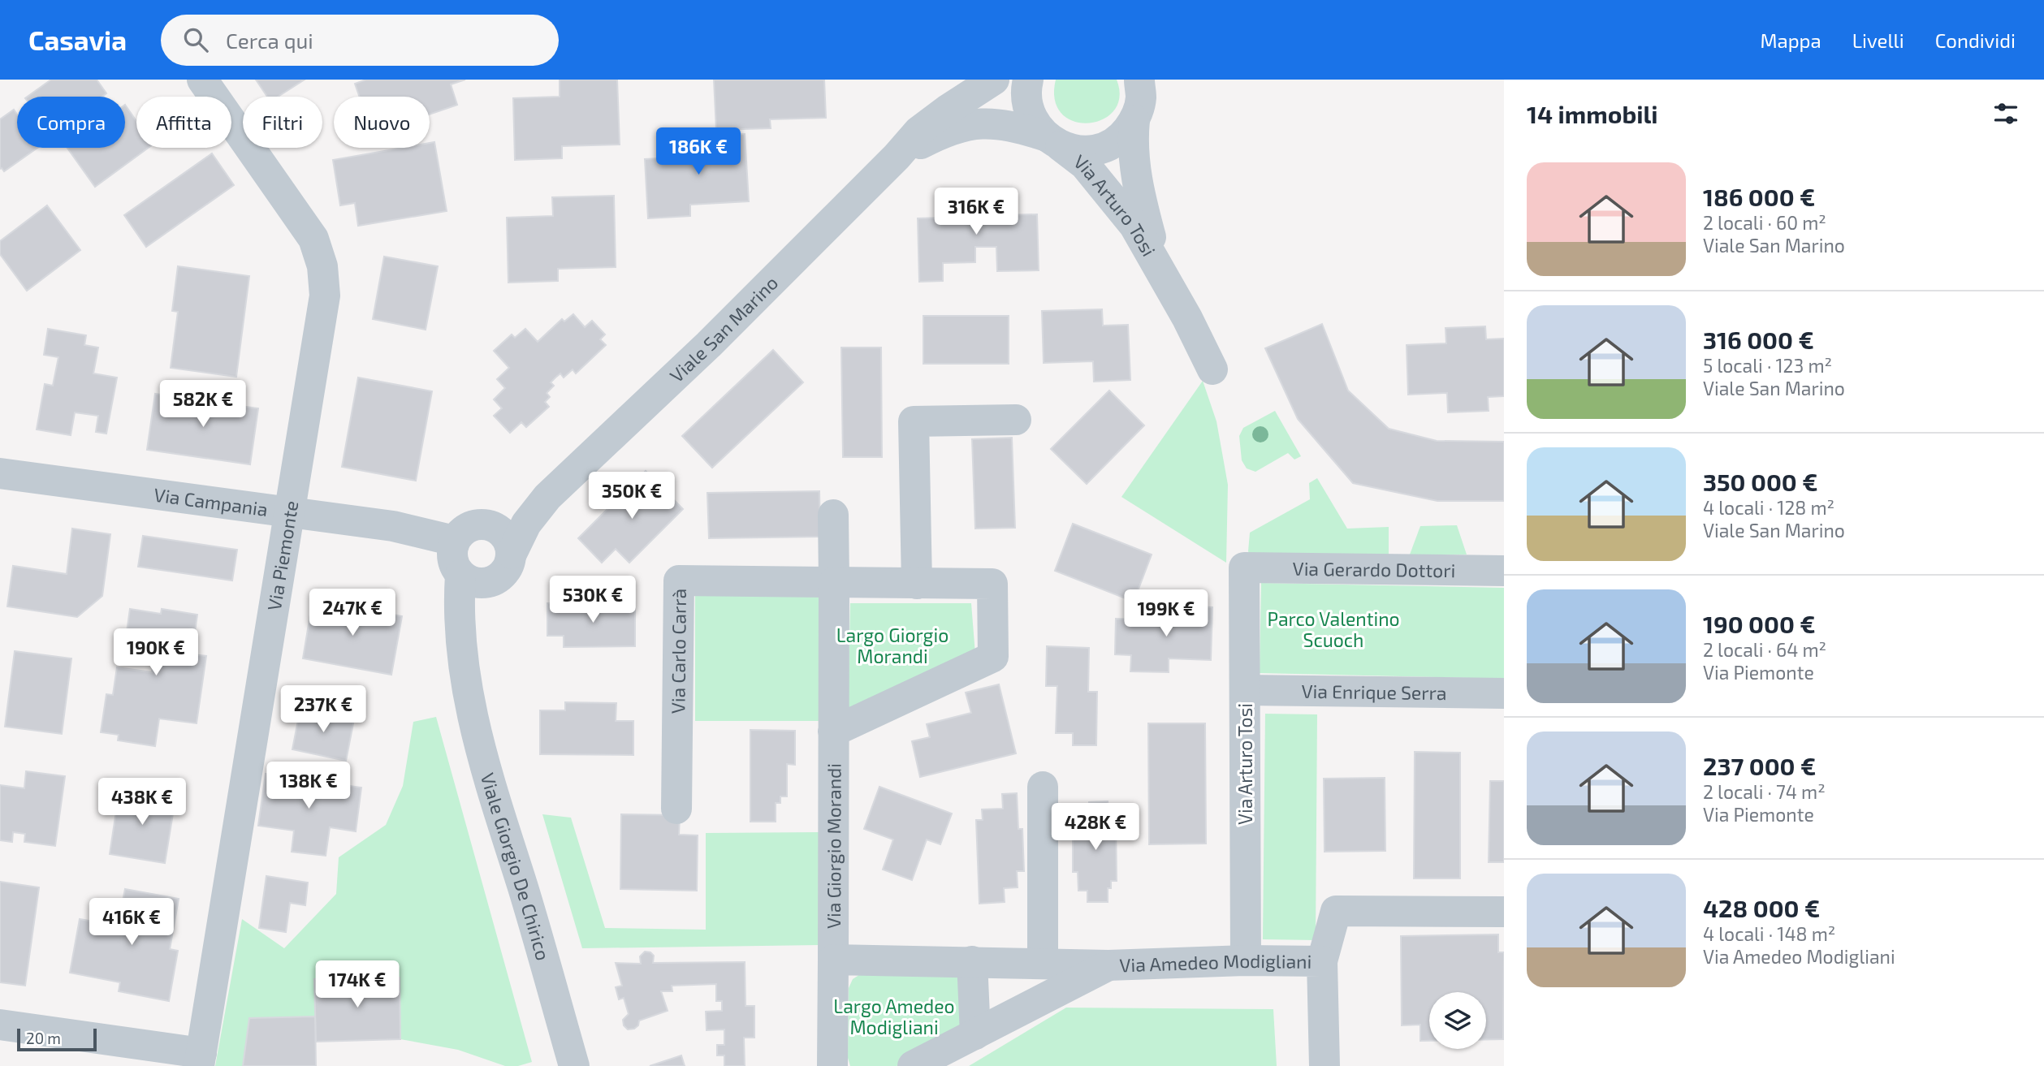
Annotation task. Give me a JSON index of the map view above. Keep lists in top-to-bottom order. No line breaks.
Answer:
{"streets":{"street":["Via Arturo Tosi","Viale San Marino","Via Campania","Via Piemonte","Via Gerardo Dottori","Via Carlo Carrà","Via Enrique Serra","Via Giorgio Morandi","Viale Giorgio De Chirico","Via Amedeo Modigliani"]},"crossings":[["Via Arturo Tosi","Viale San Marino"],["Via Arturo Tosi","Via Gerardo Dottori"],["Via Arturo Tosi","Via Enrique Serra"],["Via Arturo Tosi","Via Amedeo Modigliani"],["Viale San Marino","Via Campania"],["Viale San Marino","Viale Giorgio De Chirico"],["Via Campania","Via Piemonte"],["Via Campania","Viale Giorgio De Chirico"]],"parks":["Parco Valentino Scuoch","Largo Giorgio Morandi","Largo Amedeo Modigliani"],"scale_bar":"20 m","page":{"header":"Casavia","search":"Cerca qui","nav":["Mappa","Livelli","Condividi"],"heading":"14 immobili","chip":["Compra","Affitta","Filtri","Nuovo"],"price":["186K €","316K €","582K €","350K €","530K €","247K €","199K €","190K €","237K €","138K €","438K €","428K €","416K €","174K €"],"list":[{"name":"186 000 €","note":"2 locali · 60 m² · Viale San Marino"},{"name":"316 000 €","note":"5 locali · 123 m² · Viale San Marino"},{"name":"350 000 €","note":"4 locali · 128 m² · Viale San Marino"},{"name":"190 000 €","note":"2 locali · 64 m² · Via Piemonte"},{"name":"237 000 €","note":"2 locali · 74 m² · Via Piemonte"},{"name":"428 000 €","note":"4 locali · 148 m² · Via Amedeo Modigliani"}],"scale":"20 m"}}
